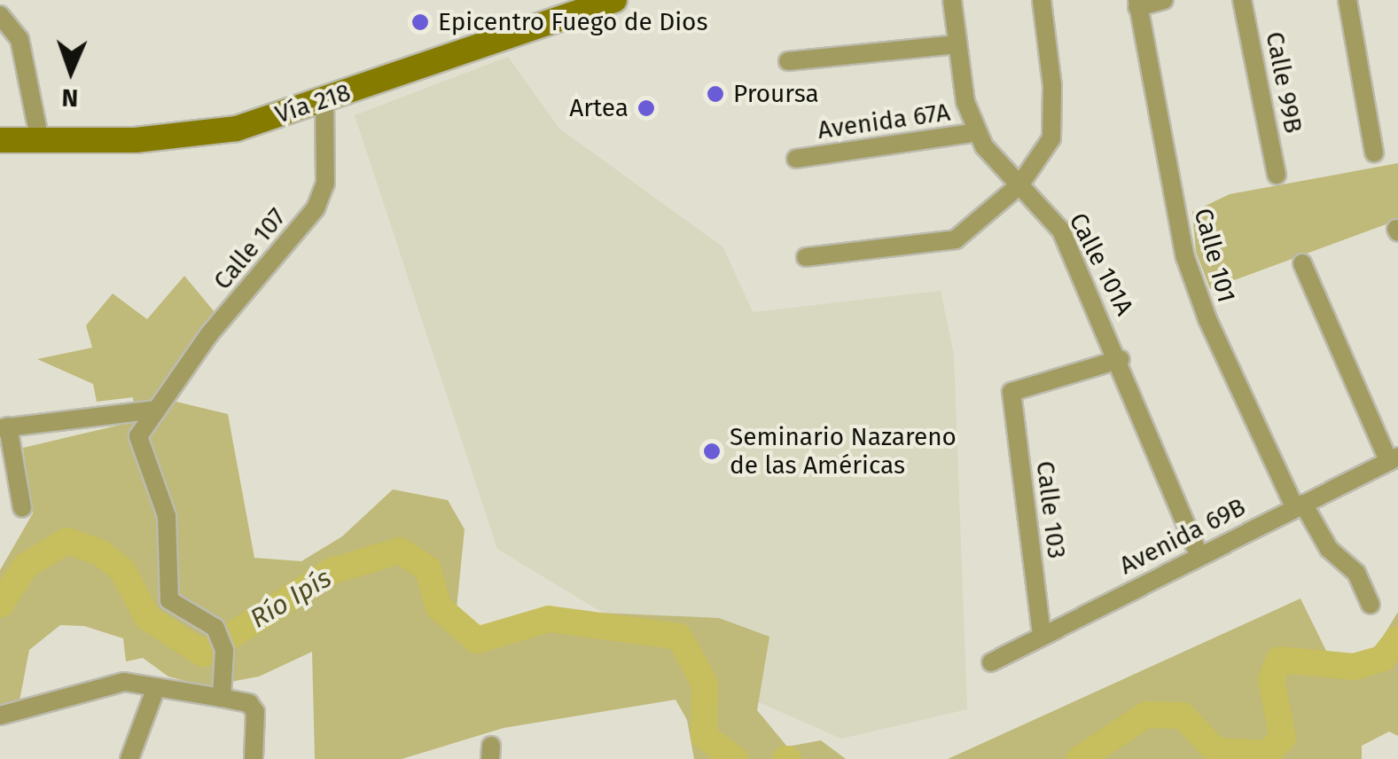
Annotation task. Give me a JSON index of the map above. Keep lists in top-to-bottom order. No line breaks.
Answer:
{"streets":{"main road":["Vía 218"],"street":["Calle 99B","Avenida 67A","Calle 107","Calle 101","Calle 101A","Calle 103","Avenida 69B"]},"crossings":[["Vía 218","Calle 107"],["Calle 101","Avenida 69B"],["Calle 101A","Calle 103"],["Calle 101A","Avenida 69B"],["Calle 103","Avenida 69B"]],"water":["Río Ipís"],"places":["Epicentro Fuego de Dios","Proursa","Artea","Seminario Nazareno de las Américas"],"north":"bottom"}
